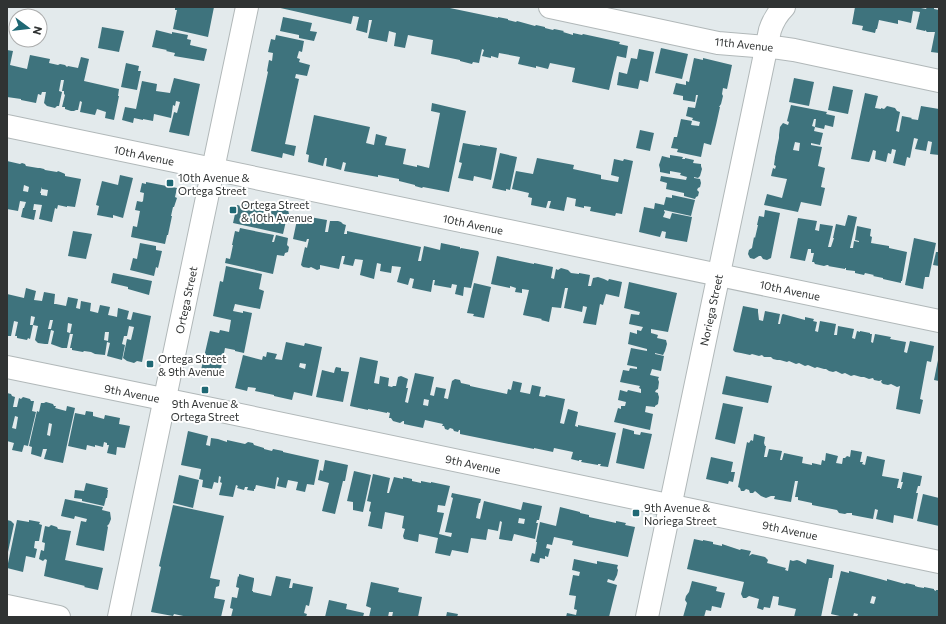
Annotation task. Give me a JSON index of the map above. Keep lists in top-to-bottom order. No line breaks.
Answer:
{"streets":{"street":["11th Avenue","10th Avenue","Ortega Street","Noriega Street","9th Avenue"]},"crossings":[["11th Avenue","Noriega Street"],["10th Avenue","Ortega Street"],["10th Avenue","Noriega Street"],["Ortega Street","9th Avenue"],["Noriega Street","9th Avenue"]],"places":{"transit":["10th Avenue & Ortega Street","Ortega Street & 10th Avenue","Ortega Street & 9th Avenue","9th Avenue & Ortega Street","9th Avenue & Noriega Street"]},"north":"right"}
